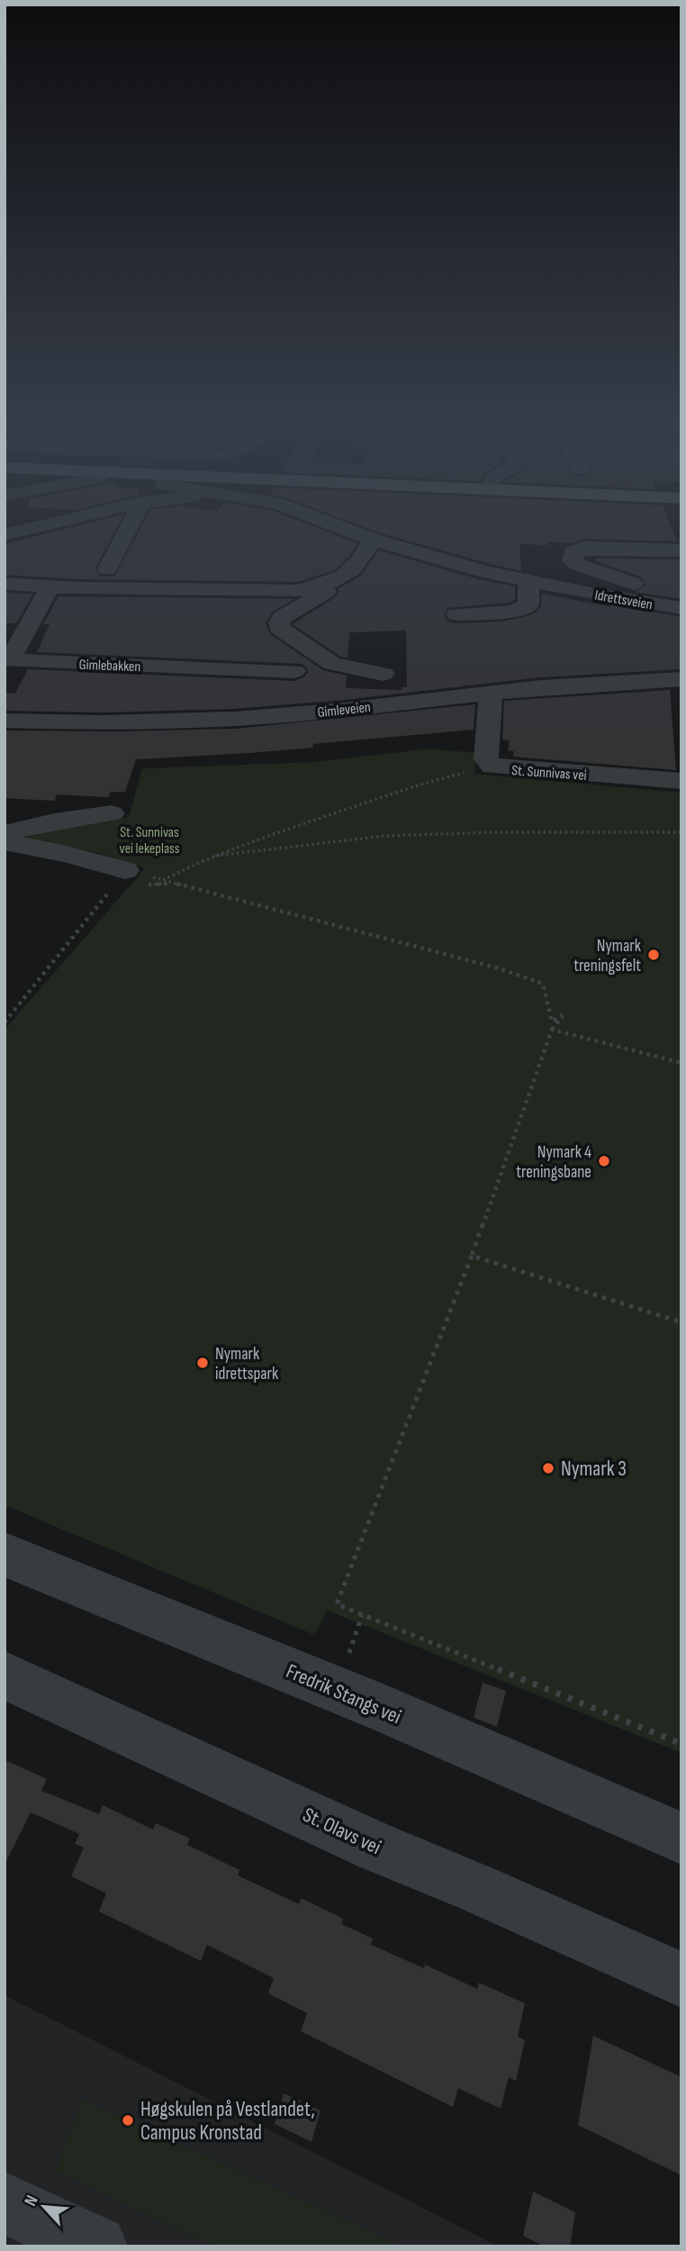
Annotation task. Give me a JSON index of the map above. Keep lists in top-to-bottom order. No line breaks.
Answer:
{"streets":{"street":["Idrettsveien","Gimlebakken","Gimleveien","St. Sunnivas vei","Fredrik Stangs vei","St. Olavs vei"]},"crossings":[["Gimleveien","St. Sunnivas vei"]],"parks":["St. Sunnivas vei lekeplass"],"places":["Nymark treningsfelt","Nymark 4 treningsbane","Nymark idrettspark","Nymark 3","Høgskulen på Vestlandet, Campus Kronstad"],"north":"top left"}
